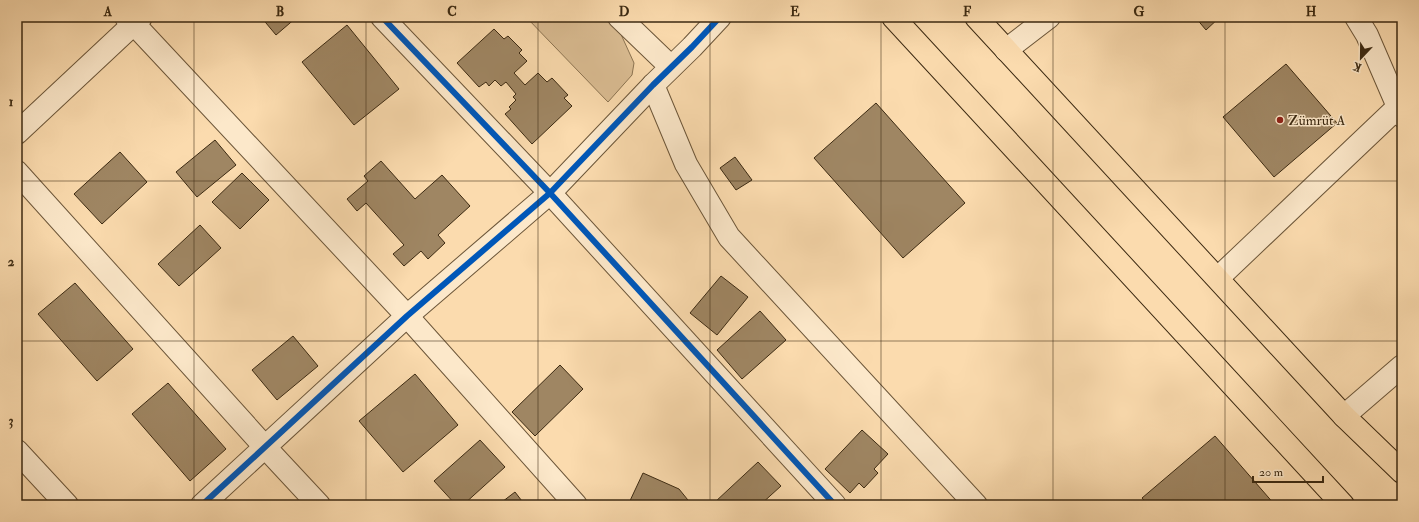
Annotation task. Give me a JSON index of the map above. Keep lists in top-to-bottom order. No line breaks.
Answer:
{"places":["Zümrüt A"],"scale_bar":"20 m","north":"bottom","grid":{"columns":["A","B","C","D","E","F","G","H"],"rows":["1","2","3"]}}
